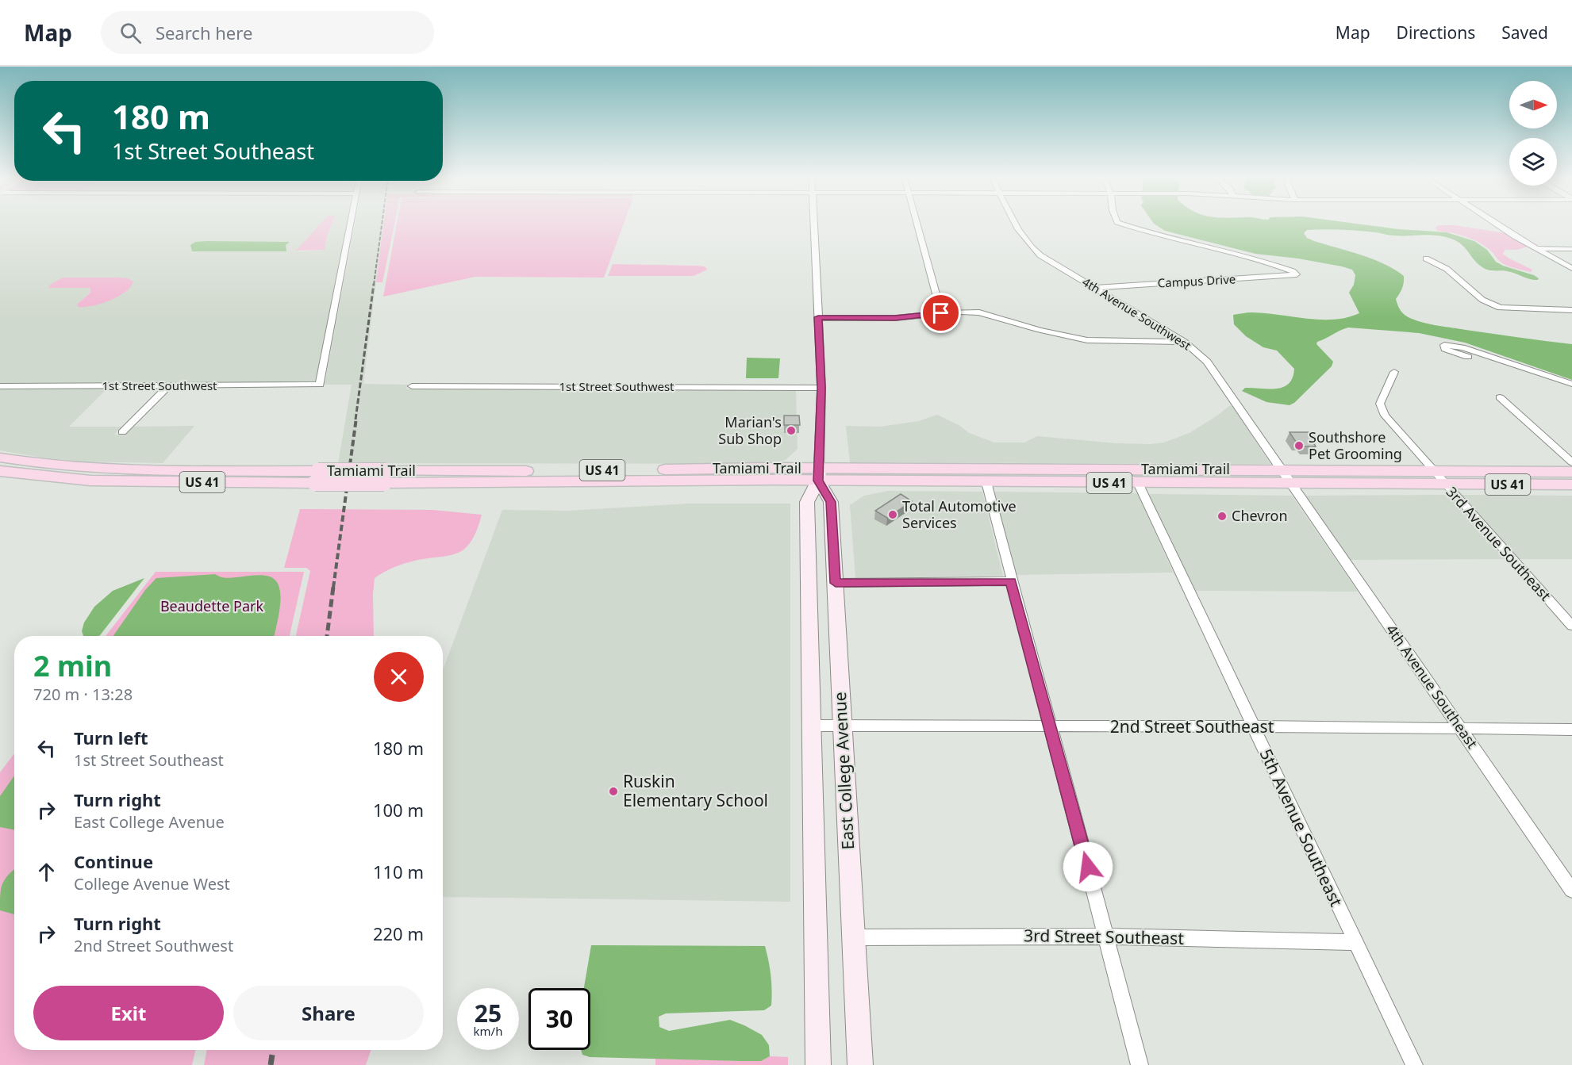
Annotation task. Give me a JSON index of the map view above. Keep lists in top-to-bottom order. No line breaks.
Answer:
{"streets":{"main road":["Tamiami Trail","US 41","East College Avenue"],"street":["Campus Drive","4th Avenue Southwest","1st Street Southwest","3rd Avenue Southeast","4th Avenue Southeast","2nd Street Southeast","5th Avenue Southeast","3rd Street Southeast"]},"crossings":[["Campus Drive","4th Avenue Southwest"],["4th Avenue Southwest","Tamiami Trail"],["4th Avenue Southwest","4th Avenue Southeast"],["Tamiami Trail","3rd Avenue Southeast"],["Tamiami Trail","4th Avenue Southeast"],["Tamiami Trail","East College Avenue"],["Tamiami Trail","5th Avenue Southeast"],["4th Avenue Southeast","2nd Street Southeast"],["2nd Street Southeast","East College Avenue"],["2nd Street Southeast","5th Avenue Southeast"],["East College Avenue","3rd Street Southeast"],["5th Avenue Southeast","3rd Street Southeast"]],"parks":["Beaudette Park"],"places":["Marian's Sub Shop","Southshore Pet Grooming","Total Automotive Services","Chevron","Ruskin Elementary School"],"north":"right","page":{"header":"Map","search":"Search here","nav":["Map","Directions","Saved"],"turn":["180 m","1st Street Southeast"],"heading":["2 min","720 m · 13:28"],"list":[{"name":"Turn left","note":"1st Street Southeast","value":"180 m"},{"name":"Turn right","note":"East College Avenue","value":"100 m"},{"name":"Continue","note":"College Avenue West","value":"110 m"},{"name":"Turn right","note":"2nd Street Southwest","value":"220 m"}],"buttons":["Exit","Share"],"speed":"25 km/h","limit":"30"}}
